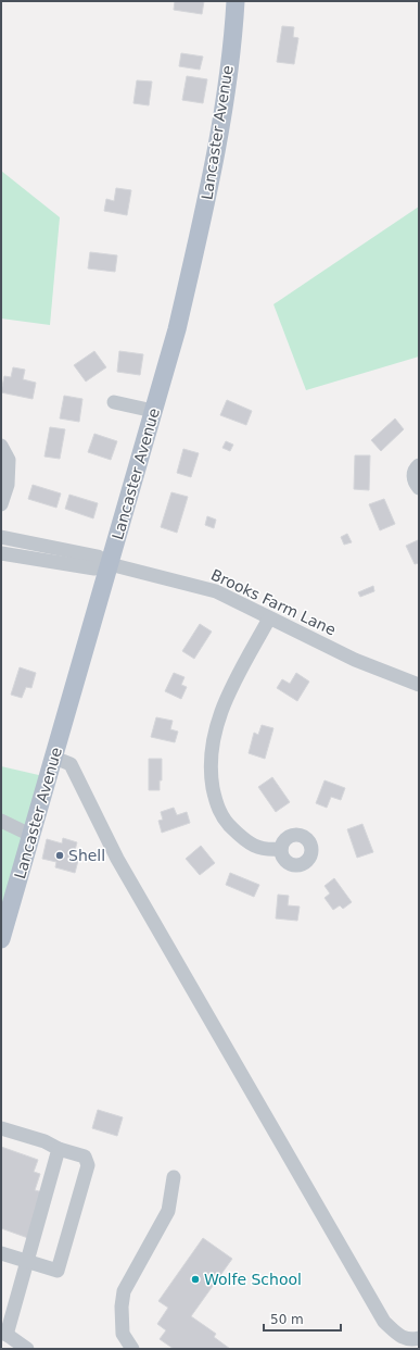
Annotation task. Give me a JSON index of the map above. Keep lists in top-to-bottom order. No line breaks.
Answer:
{"streets":{"main road":["Lancaster Avenue"],"street":["Brooks Farm Lane"]},"crossings":[["Lancaster Avenue","Brooks Farm Lane"]],"places":["Shell","Wolfe School"],"scale_bar":"50 m"}
